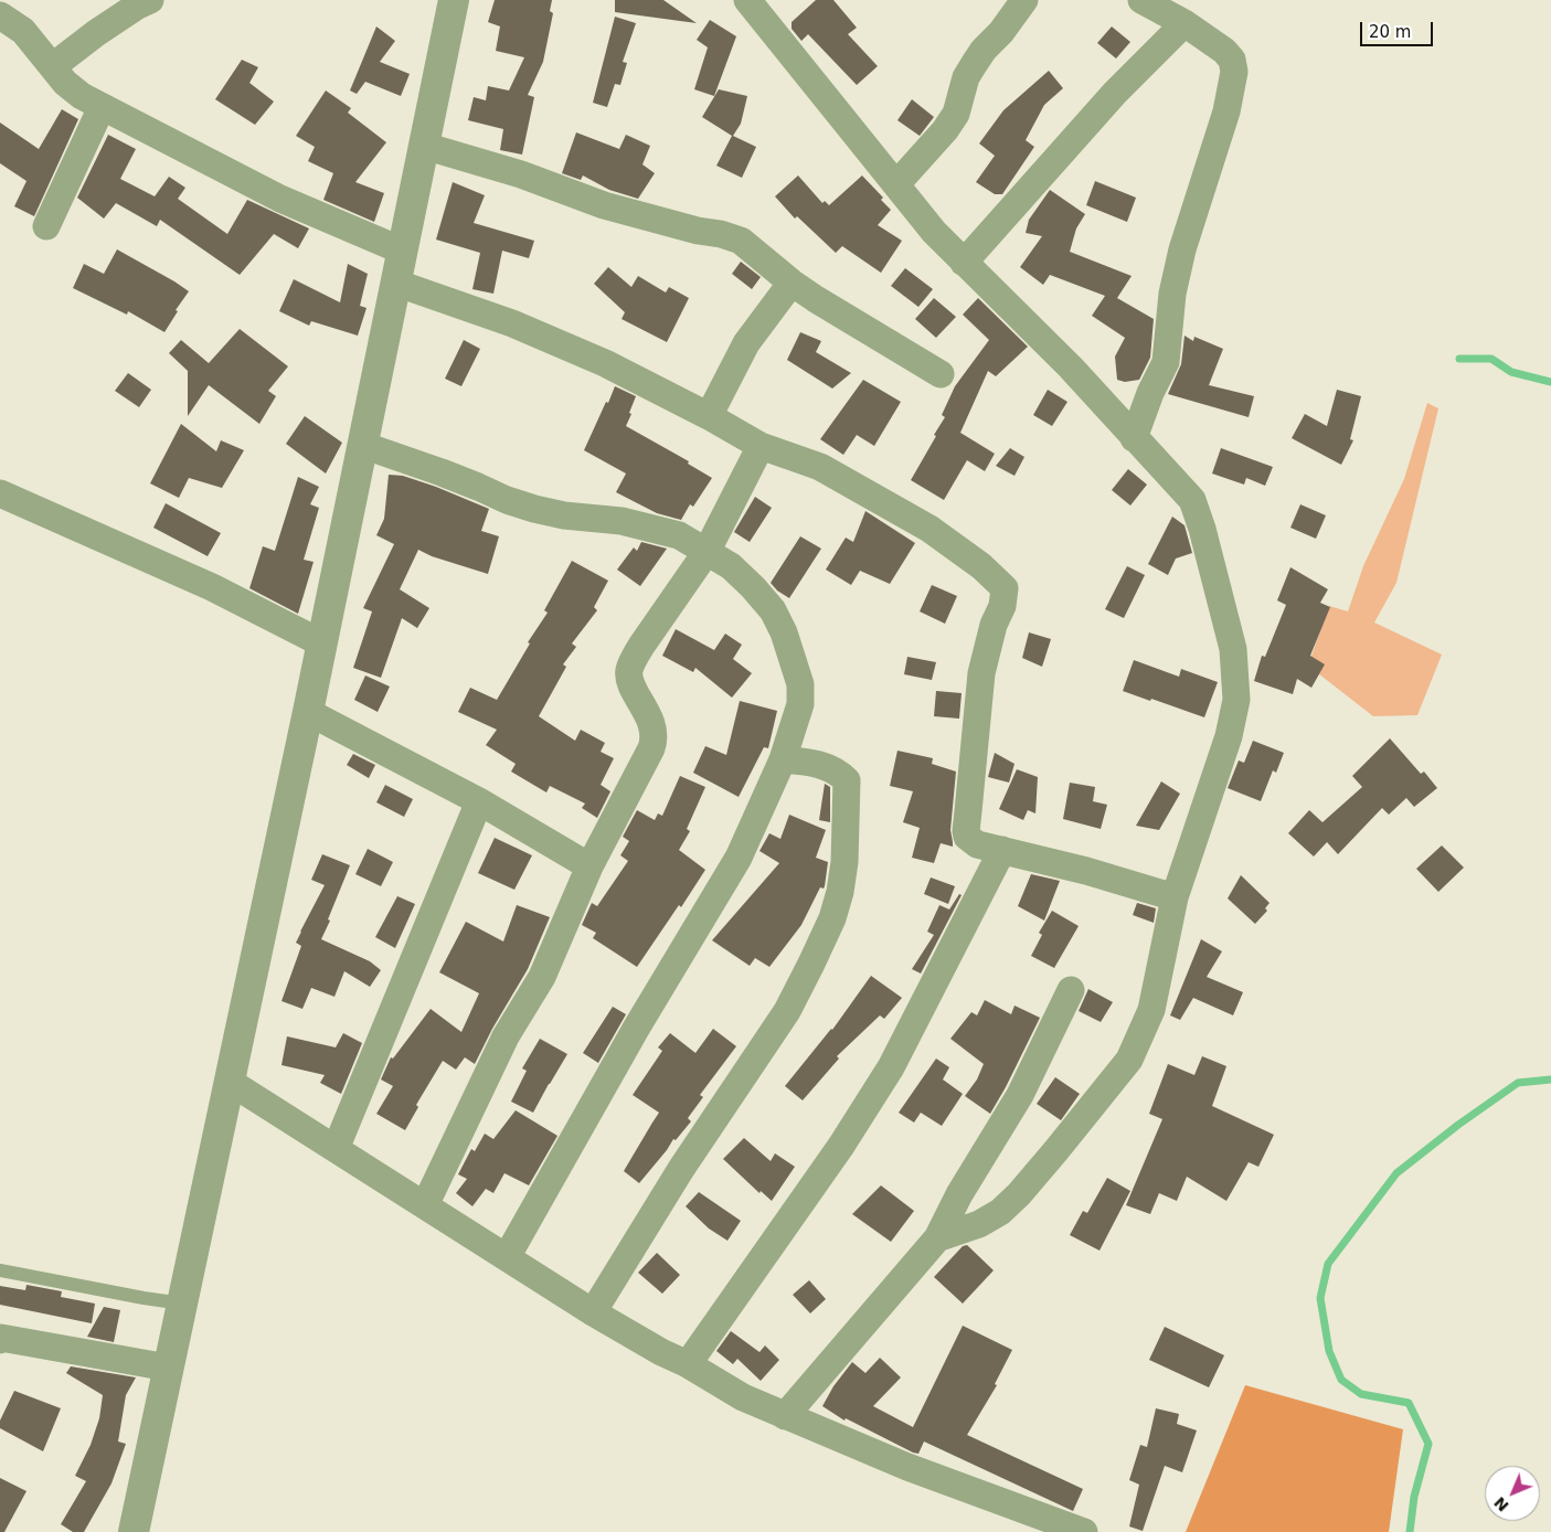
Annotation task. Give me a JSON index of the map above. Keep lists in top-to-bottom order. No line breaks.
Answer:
{"scale_bar":"20 m","north":"bottom left"}
